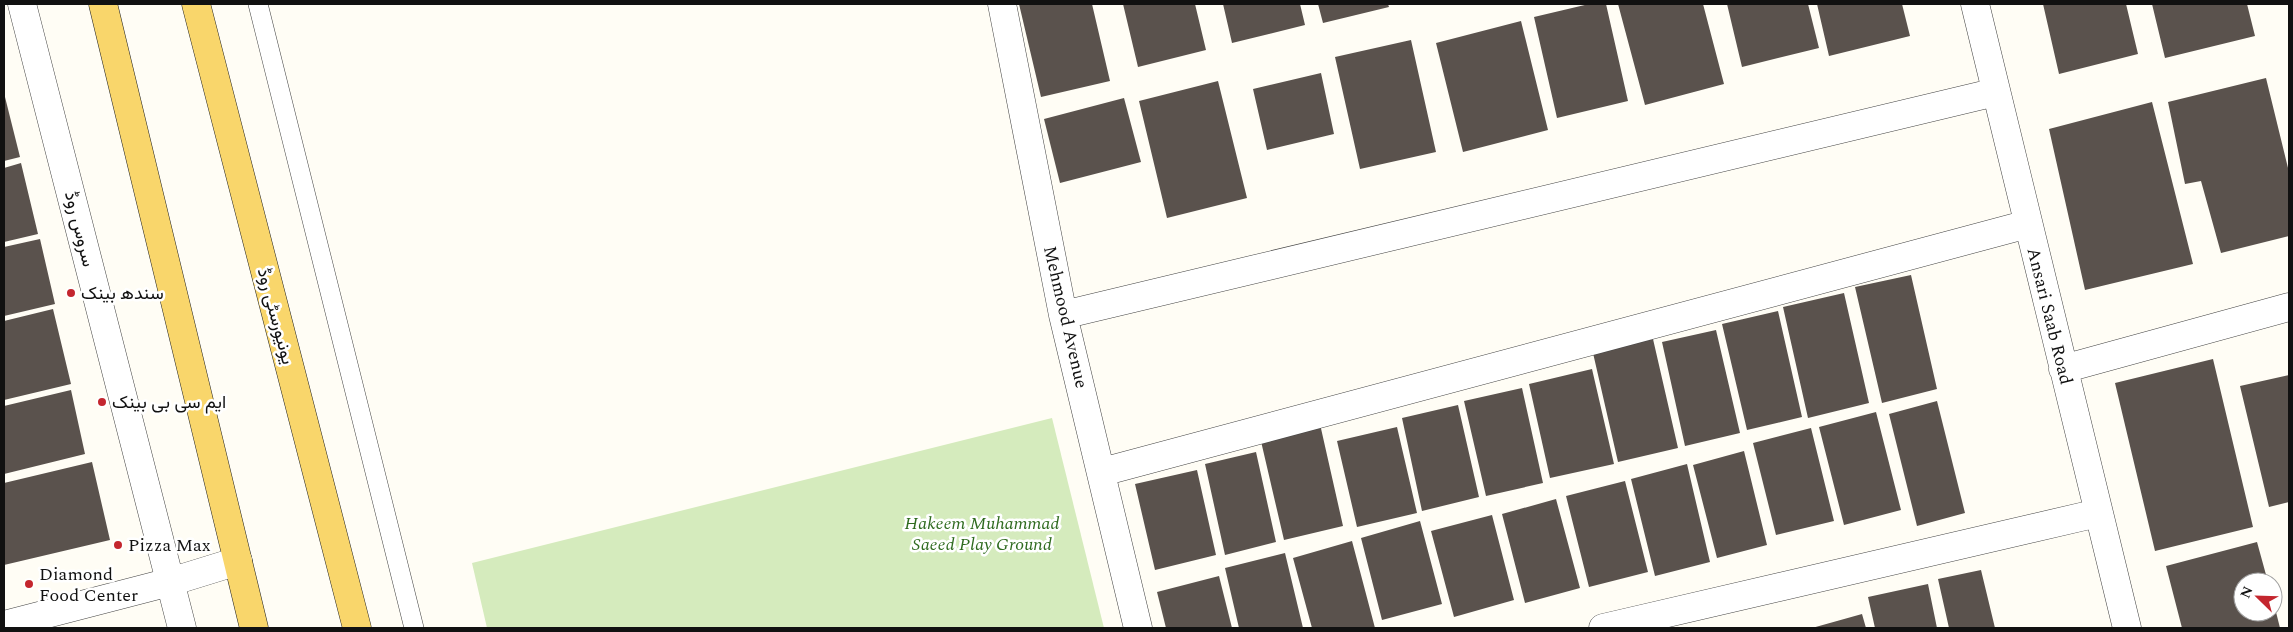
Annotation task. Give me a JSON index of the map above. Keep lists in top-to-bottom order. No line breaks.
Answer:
{"streets":{"main road":["یونیورسٹی روڈ"],"street":["سروس روڈ","Ansari Saab Road","Mehmood Avenue"]},"parks":["Hakeem Muhammad Saeed Play Ground"],"places":["سندھ بینک","ایم سی بی بینک","Pizza Max","Diamond Food Center"],"north":"top left"}
